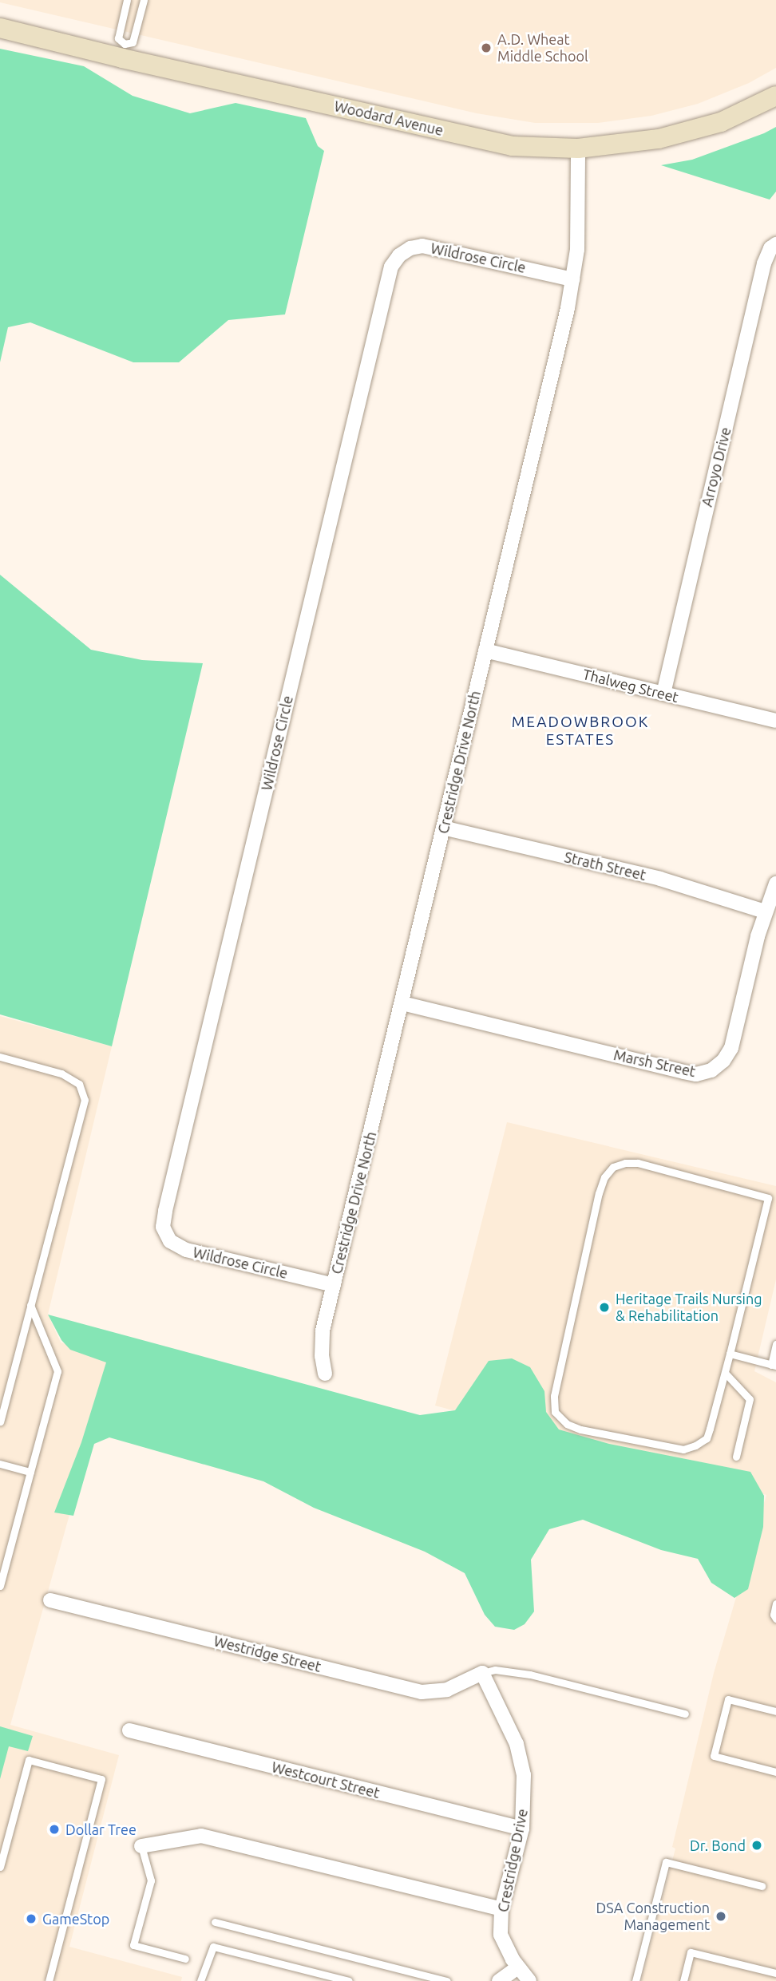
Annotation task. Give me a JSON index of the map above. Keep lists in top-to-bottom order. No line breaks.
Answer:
{"streets":{"street":["Woodard Avenue","Wildrose Circle","Arroyo Drive","Thalweg Street","Crestridge Drive North","Strath Street","Marsh Street","Westridge Street","Westcourt Street","Crestridge Drive"]},"crossings":[["Woodard Avenue","Crestridge Drive North"],["Wildrose Circle","Crestridge Drive North"],["Arroyo Drive","Thalweg Street"],["Thalweg Street","Crestridge Drive North"],["Crestridge Drive North","Strath Street"],["Crestridge Drive North","Marsh Street"],["Strath Street","Marsh Street"],["Westridge Street","Crestridge Drive"],["Westcourt Street","Crestridge Drive"]],"districts":["MEADOWBROOK ESTATES"],"places":["A.D. Wheat Middle School","Heritage Trails Nursing & Rehabilitation","Dollar Tree","Dr. Bond","DSA Construction Management","GameStop"]}
